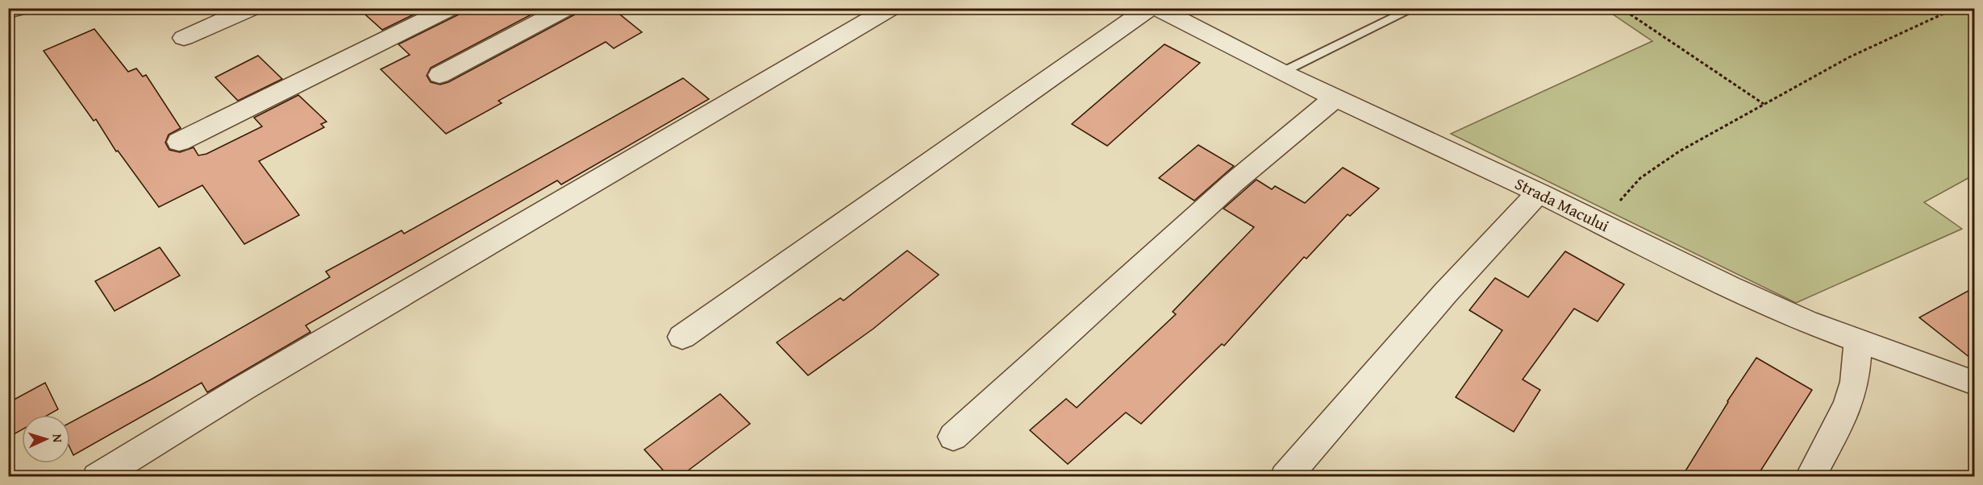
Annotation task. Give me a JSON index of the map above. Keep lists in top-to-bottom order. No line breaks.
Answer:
{"streets":{"street":["Strada Macului"]},"north":"right"}
